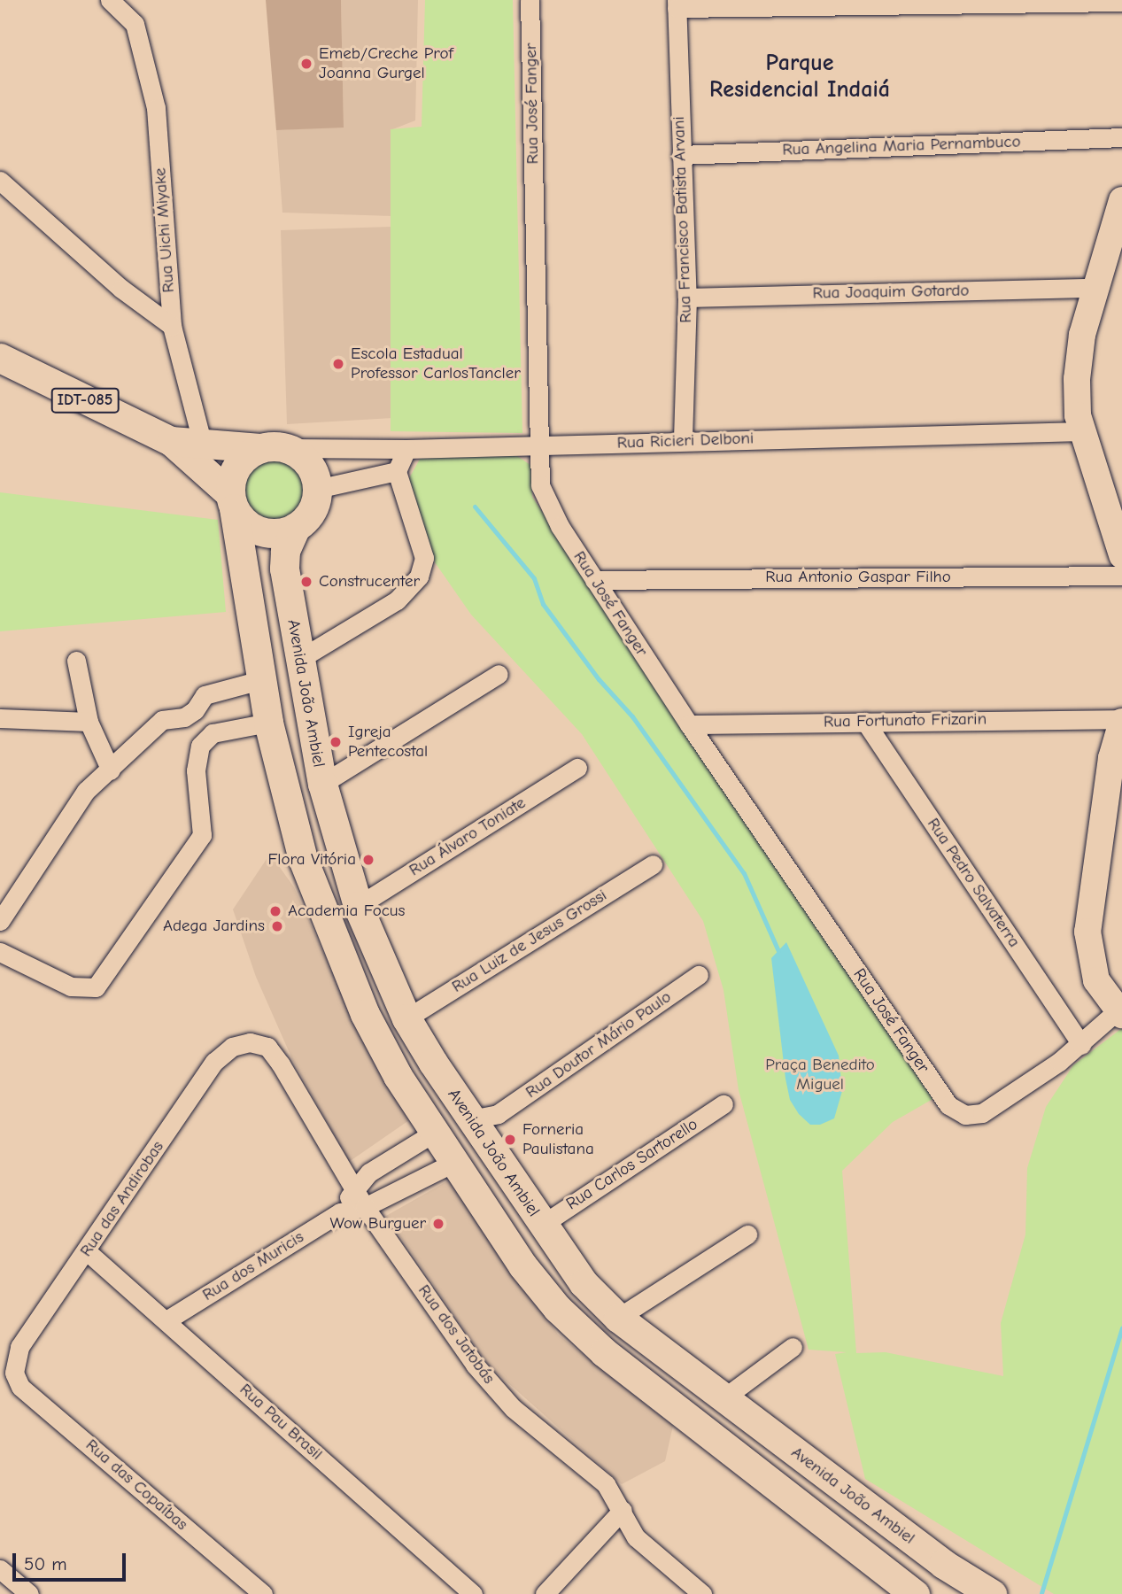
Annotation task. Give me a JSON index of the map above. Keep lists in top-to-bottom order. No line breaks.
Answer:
{"streets":{"main road":["IDT-085","Avenida João Ambiel"],"street":["Rua José Fanger","Rua Angelina Maria Pernambuco","Rua Francisco Batista Arvani","Rua Uichi Miyake","Rua Joaquim Gotardo","Rua Ricieri Delboni","Rua Antonio Gaspar Filho","Rua Fortunato Frizarin","Rua Álvaro Toniate","Rua Pedro Salvaterra","Rua Luiz de Jesus Grossi","Rua Doutor Mário Paulo","Rua Carlos Sartorello","Rua das Andirobas","Rua dos Muricis","Rua dos Jatobás","Rua Pau Brasil","Rua das Copaíbas"]},"crossings":[["Rua José Fanger","Rua Ricieri Delboni"],["Rua José Fanger","Rua Antonio Gaspar Filho"],["Rua José Fanger","Rua Fortunato Frizarin"],["Rua José Fanger","Rua Pedro Salvaterra"],["Rua Angelina Maria Pernambuco","Rua Francisco Batista Arvani"],["Rua Francisco Batista Arvani","Rua Joaquim Gotardo"],["Rua Francisco Batista Arvani","Rua Ricieri Delboni"],["Rua Uichi Miyake","IDT-085"],["Rua Ricieri Delboni","Avenida João Ambiel"],["Avenida João Ambiel","Rua Álvaro Toniate"],["Avenida João Ambiel","Rua Luiz de Jesus Grossi"],["Avenida João Ambiel","Rua Doutor Mário Paulo"],["Avenida João Ambiel","Rua Carlos Sartorello"],["Rua Fortunato Frizarin","Rua Pedro Salvaterra"],["Rua das Andirobas","Rua dos Jatobás"],["Rua das Andirobas","Rua Pau Brasil"],["Rua das Andirobas","Rua das Copaíbas"],["Rua dos Muricis","Rua dos Jatobás"],["Rua dos Muricis","Rua Pau Brasil"]],"districts":["Parque Residencial Indaiá"],"parks":["Praça Benedito Miguel"],"places":["Emeb/Creche Prof Joanna Gurgel","Escola Estadual Professor CarlosTancler","Construcenter","Igreja Pentecostal","Flora Vitória","Academia Focus","Adega Jardins","Forneria Paulistana","Wow Burguer"],"scale_bar":"50 m"}
